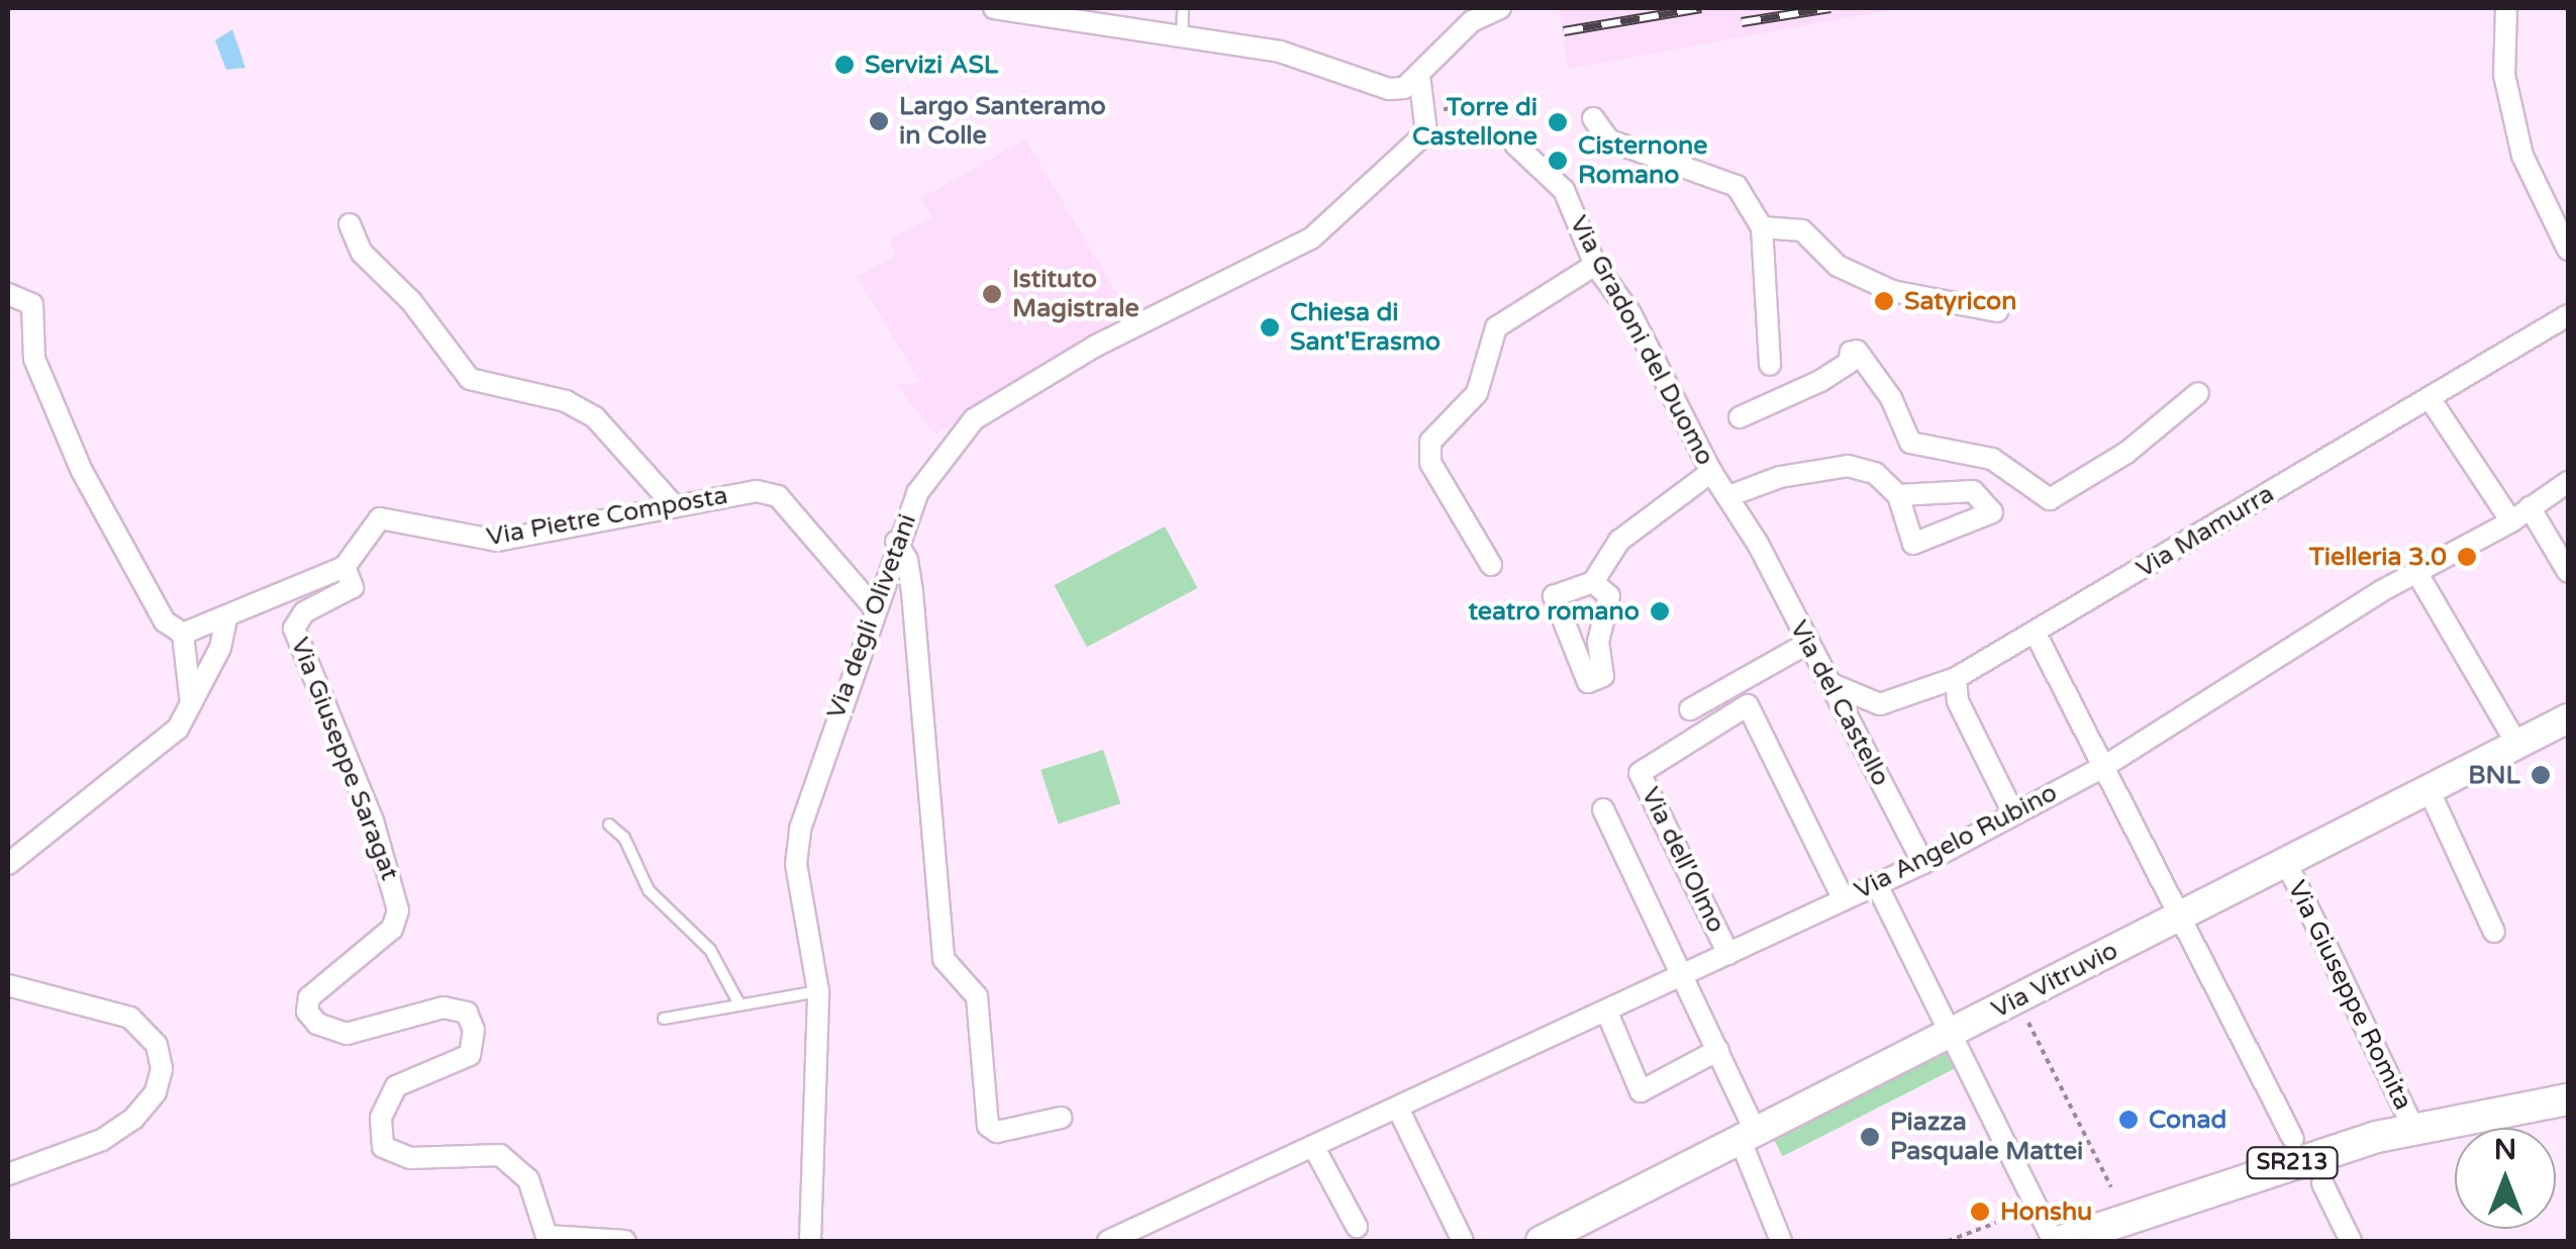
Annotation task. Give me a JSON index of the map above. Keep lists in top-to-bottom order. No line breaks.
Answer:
{"streets":{"main road":["SR213"],"street":["Via Gradoni del Duomo","Via Pietre Composta","Via Mamurra","Via degli Olivetani","Via del Castello","Via Giuseppe Saragat","Via Angelo Rubino","Via dell'Olmo","Via Vitruvio","Via Giuseppe Romita"]},"crossings":[["Via Gradoni del Duomo","Via del Castello"],["Via Pietre Composta","Via degli Olivetani"],["Via Pietre Composta","Via Giuseppe Saragat"],["Via Mamurra","Via del Castello"],["Via del Castello","Via Angelo Rubino"],["Via Angelo Rubino","Via dell'Olmo"],["Via Vitruvio","Via Giuseppe Romita"],["Via Giuseppe Romita","SR213"]],"places":["Servizi ASL","Largo Santeramo in Colle","Torre di Castellone","Cisternone Romano","Istituto Magistrale","Satyricon","Chiesa di Sant'Erasmo","Tielleria 3.0","teatro romano","BNL","Conad","Piazza Pasquale Mattei","Honshu"],"north":"top"}
